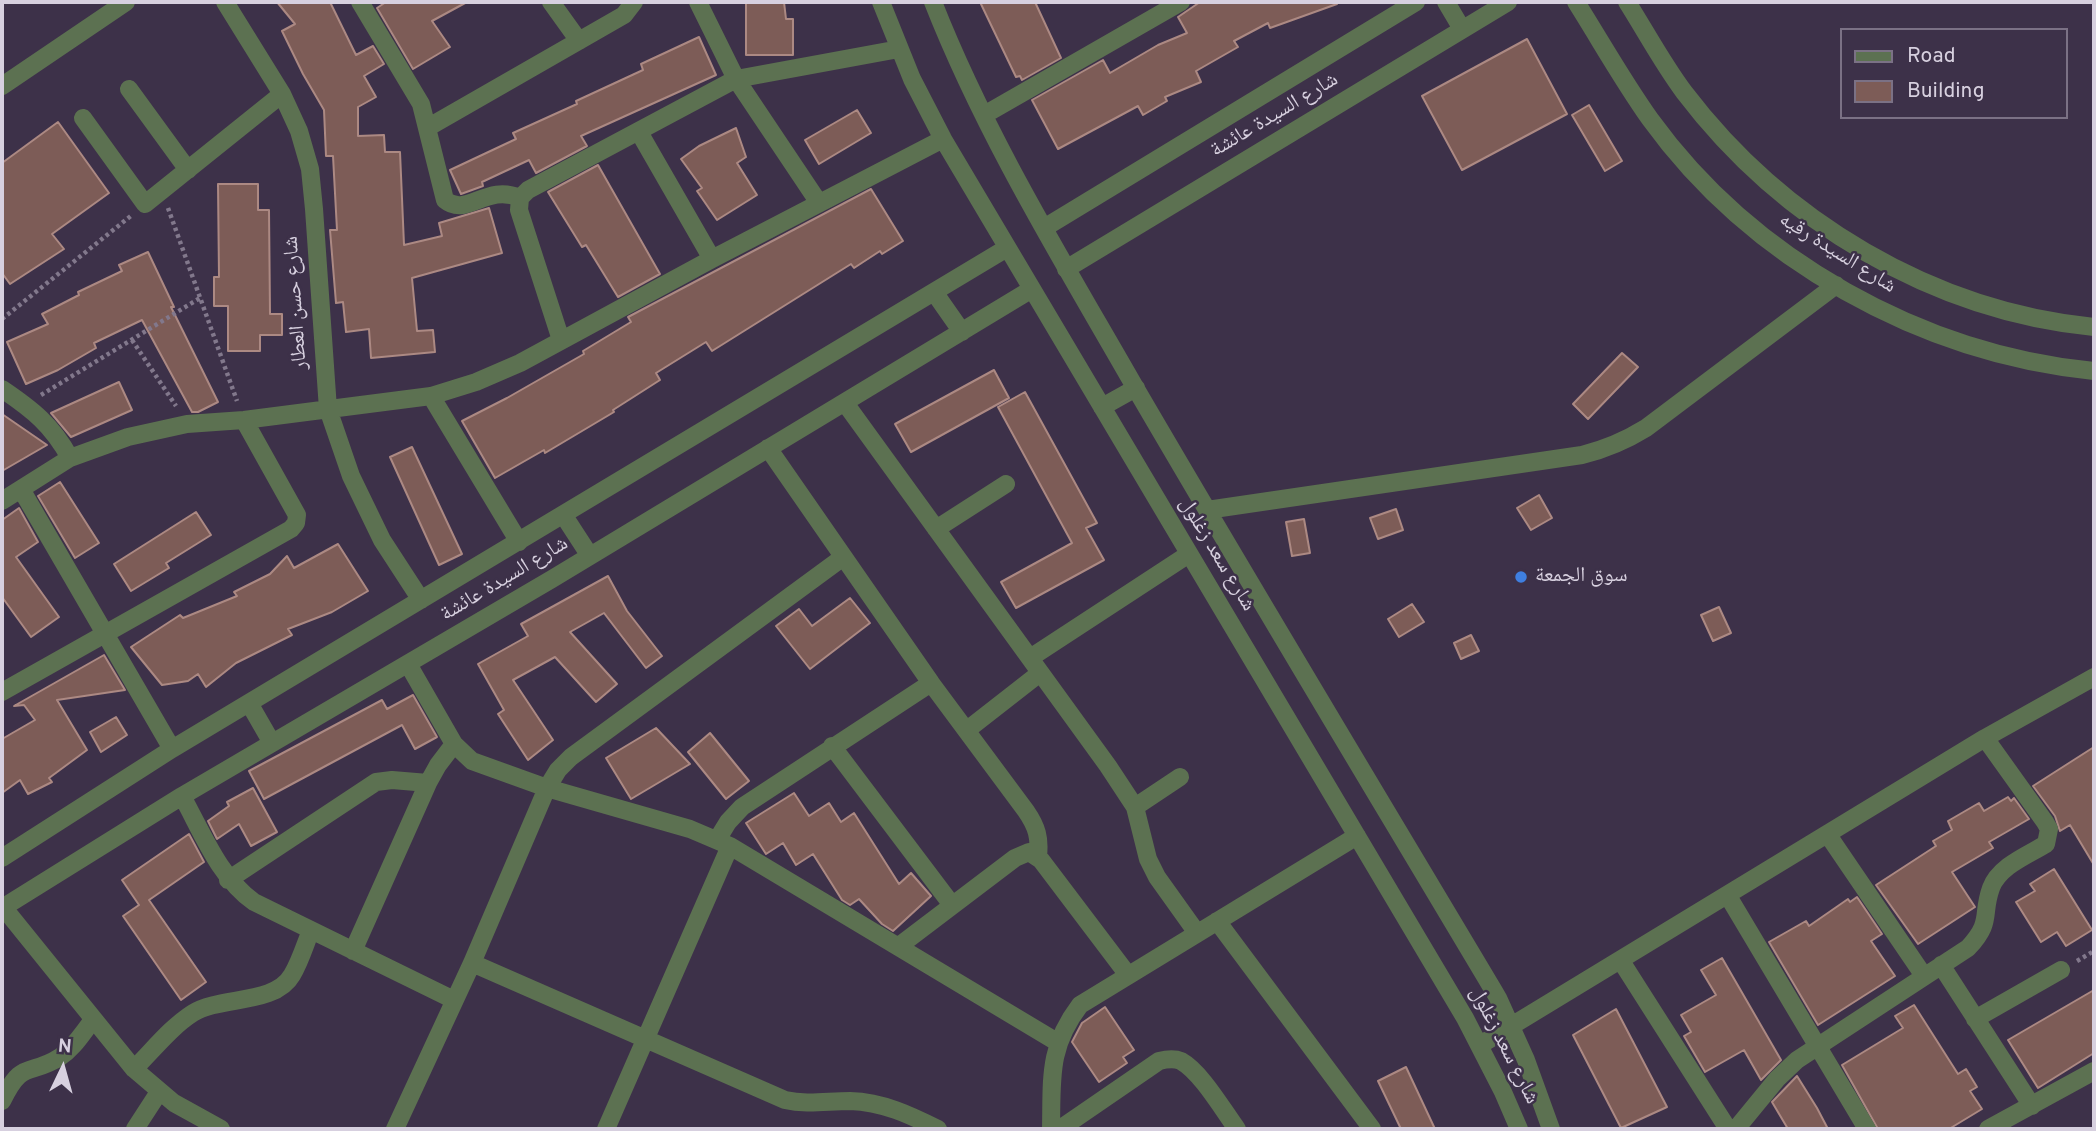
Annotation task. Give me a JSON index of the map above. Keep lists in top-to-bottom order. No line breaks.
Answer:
{"streets":{"street":["شارع السيدة عائشة","شارع السيدة رقيه","شارع حسن العطار","شارع سعد زغلول"]},"crossings":[["شارع السيدة عائشة","شارع حسن العطار"],["شارع السيدة عائشة","شارع سعد زغلول"]],"places":["سوق الجمعة"],"legend":["Road","Building"],"north":"top"}
